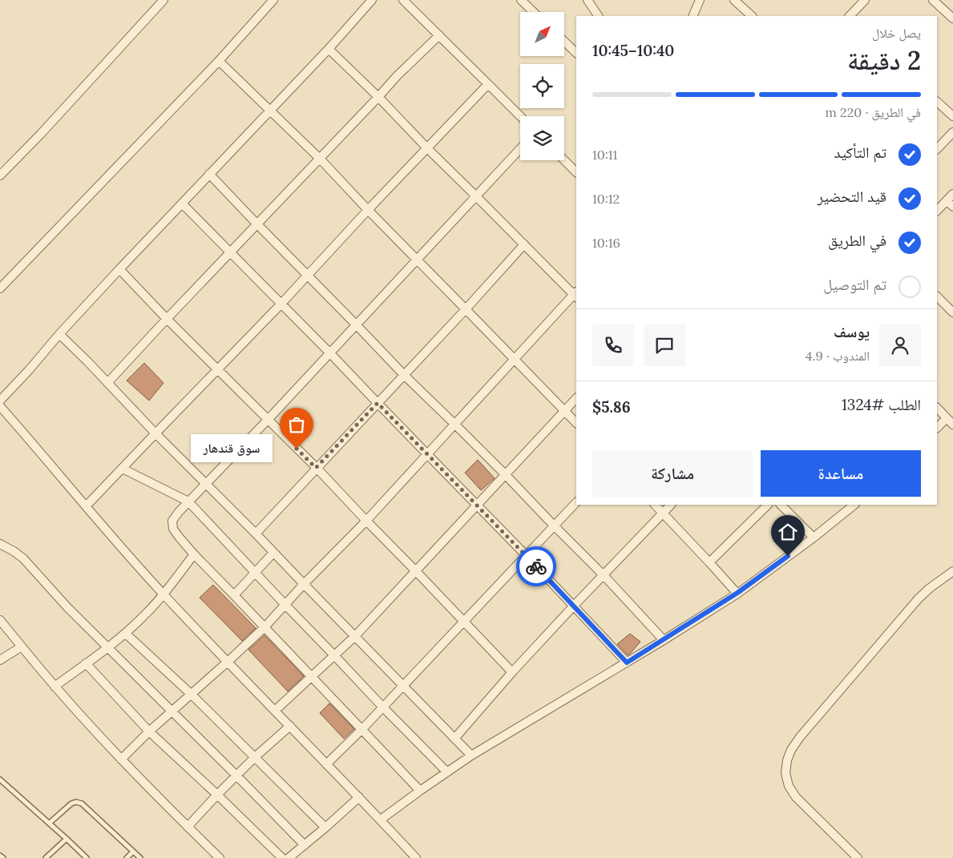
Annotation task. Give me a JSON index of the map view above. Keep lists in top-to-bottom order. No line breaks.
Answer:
{"places":["سوق قندهار"],"north":"top right","page":{"heading":["2 دقيقة","يصل خلال","10:40–10:45"],"panel":["يوسف","المندوب · 4.9","الطلب #1324","$5.86"],"bar":"في الطريق · 220 m","list":[["تم التأكيد","10:11"],["قيد التحضير","10:12"],["في الطريق","10:16"],"تم التوصيل"],"bubble":"سوق قندهار","buttons":["مساعدة","مشاركة"]}}
